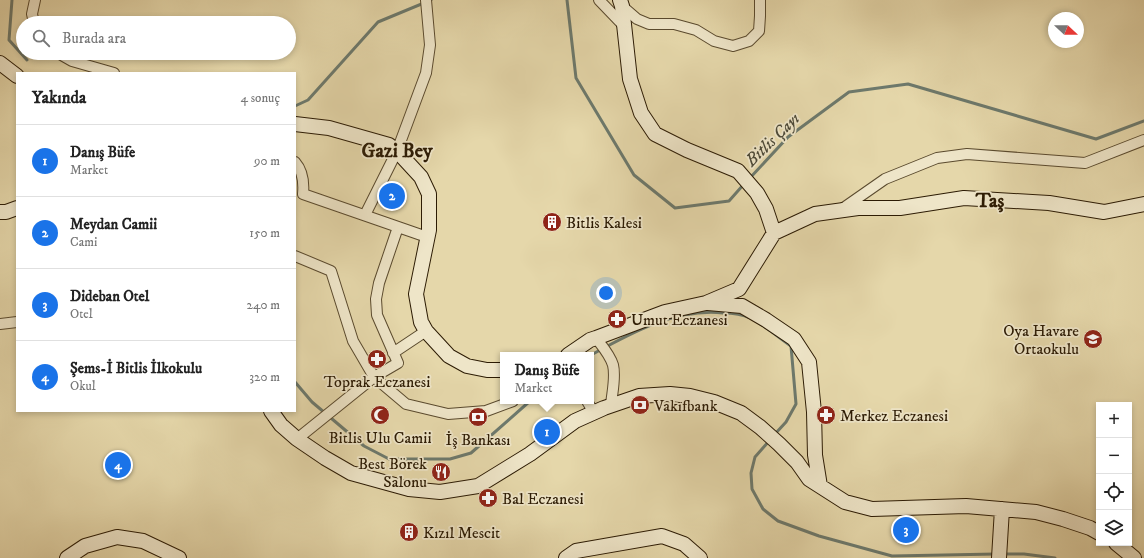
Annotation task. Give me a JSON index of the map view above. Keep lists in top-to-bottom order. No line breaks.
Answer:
{"districts":["Gazi Bey","Taş"],"water":["Bitlis Çayı"],"places":{"building":["Bitlis Kalesi","Kızıl Mescit"],"pharmacy":["Umut Eczanesi","Toprak Eczanesi","Merkez Eczanesi","Bal Eczanesi"],"school or university":["Oya Havare Ortaokulu"],"bank":["Vakıfbank","İş Bankası"],"mosque":["Bitlis Ulu Camii"],"restaurant":["Best Börek Salonu"]},"north":"right","page":{"search":"Burada ara","heading":["Yakında","4 sonuç"],"list":[{"mark":"1","name":"Danış Büfe","note":"Market","value":"90 m"},{"mark":"2","name":"Meydan Camii","note":"Cami","value":"150 m"},{"mark":"3","name":"Dideban Otel","note":"Otel","value":"240 m"},{"mark":"4","name":"Şems-İ Bitlis İlkokulu","note":"Okul","value":"320 m"}],"pins":["2","1","4","3"],"popup":["Danış Büfe","Market"],"map_buttons":["+","−"]}}
